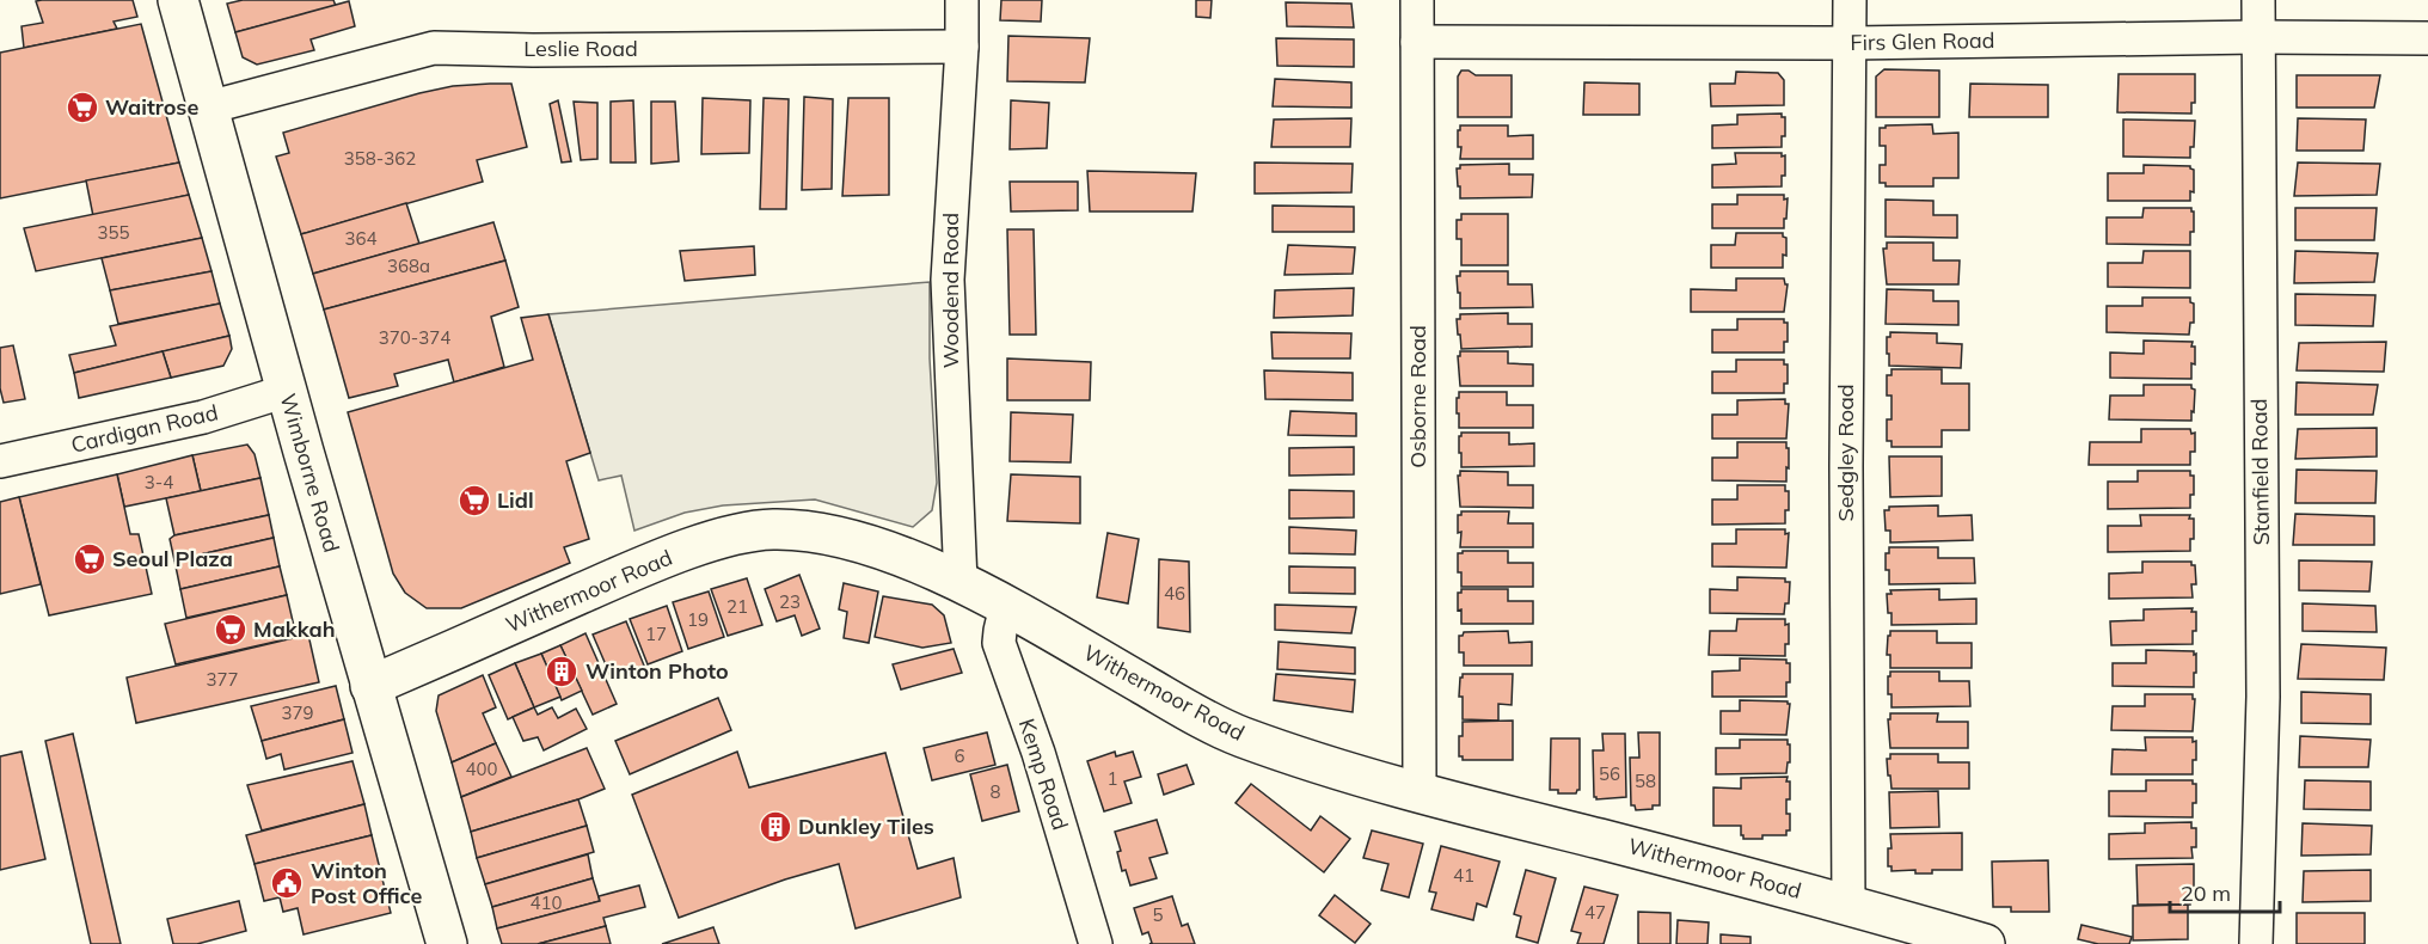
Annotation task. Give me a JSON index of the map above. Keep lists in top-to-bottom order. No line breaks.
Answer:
{"streets":{"street":["Firs Glen Road","Leslie Road","Woodend Road","Osborne Road","Cardigan Road","Sedgley Road","Stanfield Road","Wimborne Road","Withermoor Road","Kemp Road"]},"crossings":[["Firs Glen Road","Osborne Road"],["Firs Glen Road","Sedgley Road"],["Firs Glen Road","Stanfield Road"],["Leslie Road","Woodend Road"],["Leslie Road","Wimborne Road"],["Woodend Road","Withermoor Road"],["Osborne Road","Withermoor Road"],["Cardigan Road","Wimborne Road"],["Sedgley Road","Withermoor Road"],["Wimborne Road","Withermoor Road"],["Withermoor Road","Kemp Road"]],"places":{"supermarket":["Waitrose","Lidl","Seoul Plaza","Makkah"],"building":["Winton Photo","Dunkley Tiles"],"public building":["Winton Post Office"]},"house_numbers":["358-362","355","364","368a","370-374","3-4","46","23","21","19","17","377","379","6","400","56","1","58","8","41","410","47","5"],"scale_bar":"20 m"}
